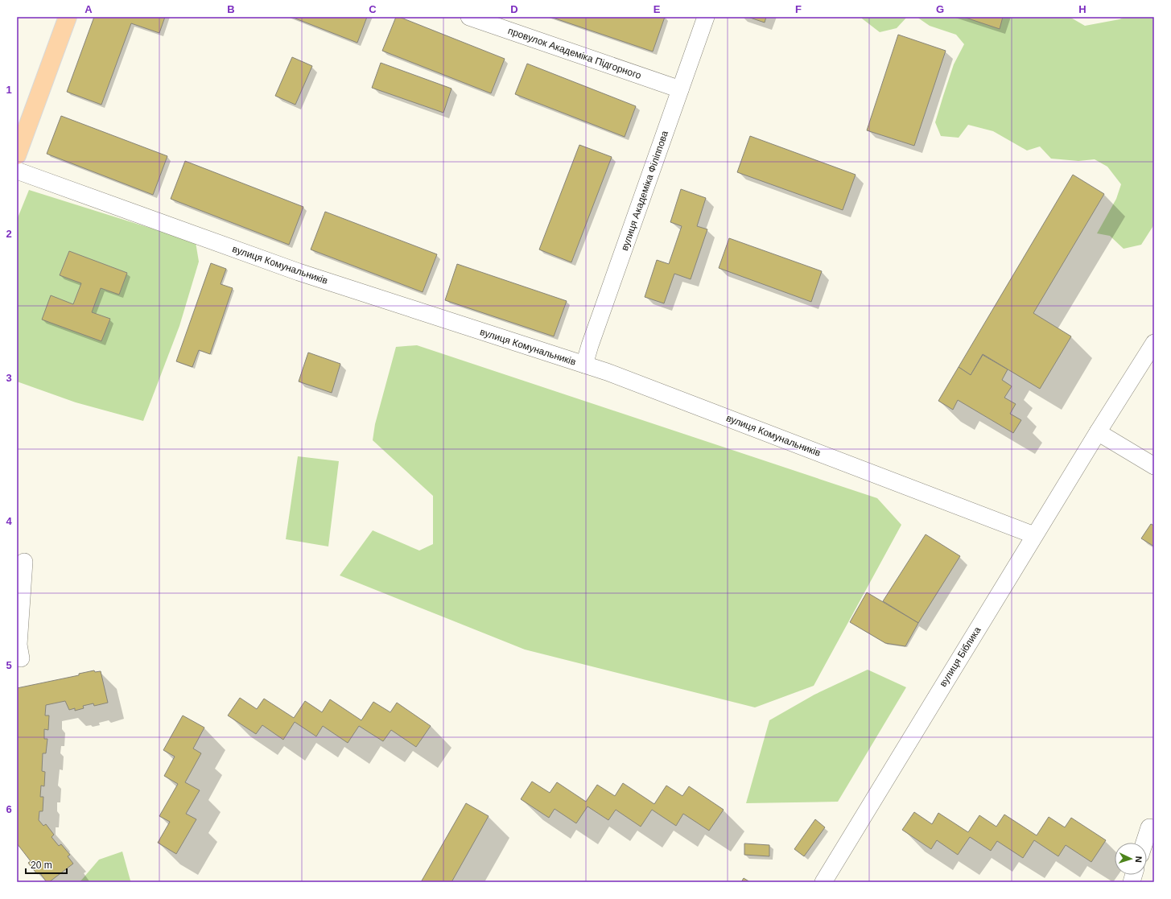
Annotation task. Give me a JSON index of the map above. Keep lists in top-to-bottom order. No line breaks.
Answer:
{"streets":{"street":["провулок Академіка Підгорного","вулиця Академіка Філіппова","вулиця Комунальників","вулиця Біблика"]},"crossings":[["провулок Академіка Підгорного","вулиця Академіка Філіппова"],["вулиця Академіка Філіппова","вулиця Комунальників"],["вулиця Комунальників","вулиця Біблика"]],"scale_bar":"20 m","north":"right","grid":{"columns":["A","B","C","D","E","F","G","H"],"rows":["1","2","3","4","5","6"]}}
